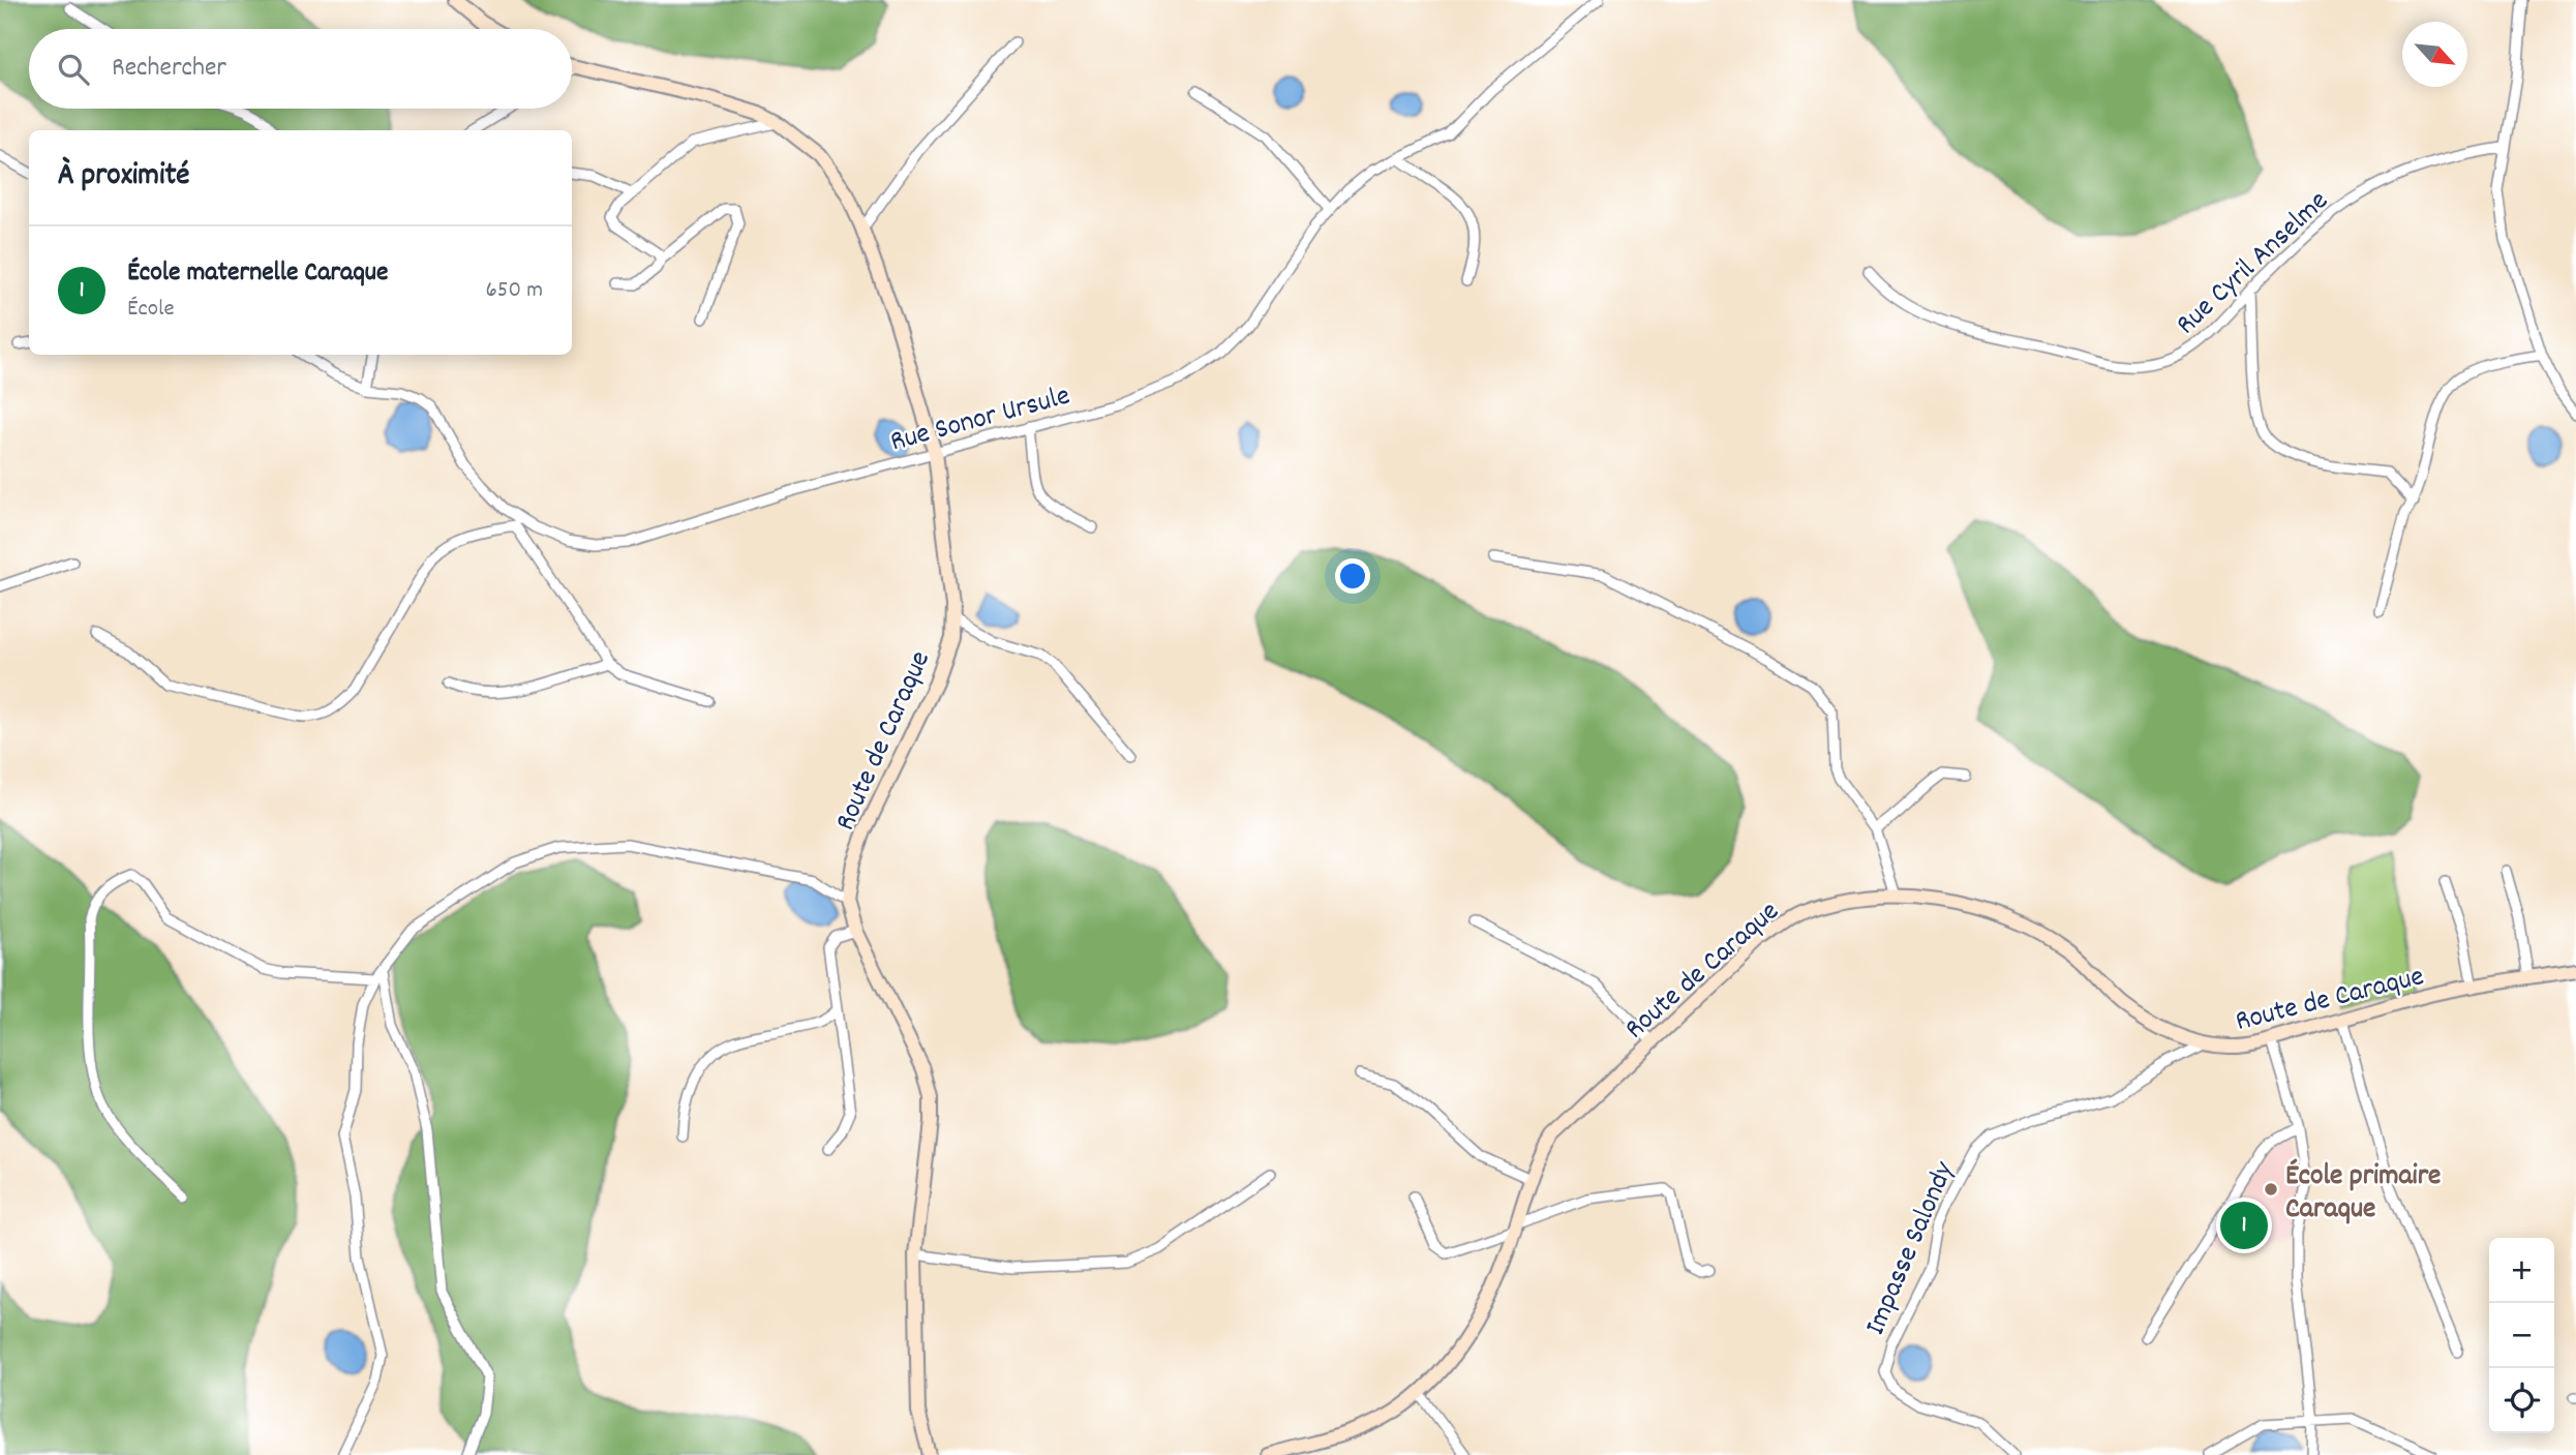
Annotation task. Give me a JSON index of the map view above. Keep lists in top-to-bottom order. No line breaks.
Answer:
{"streets":{"street":["Rue Cyril Anselme","Rue Sonor Ursule","Route de Caraque","Impasse Salondy"]},"crossings":[["Rue Sonor Ursule","Route de Caraque"],["Route de Caraque","Impasse Salondy"]],"places":["École primaire Caraque"],"north":"bottom right","page":{"search":"Rechercher","heading":"À proximité","list":[{"mark":"1","name":"École maternelle Caraque","note":"École","value":"650 m"}],"pins":"1","map_buttons":["+","−"]}}
